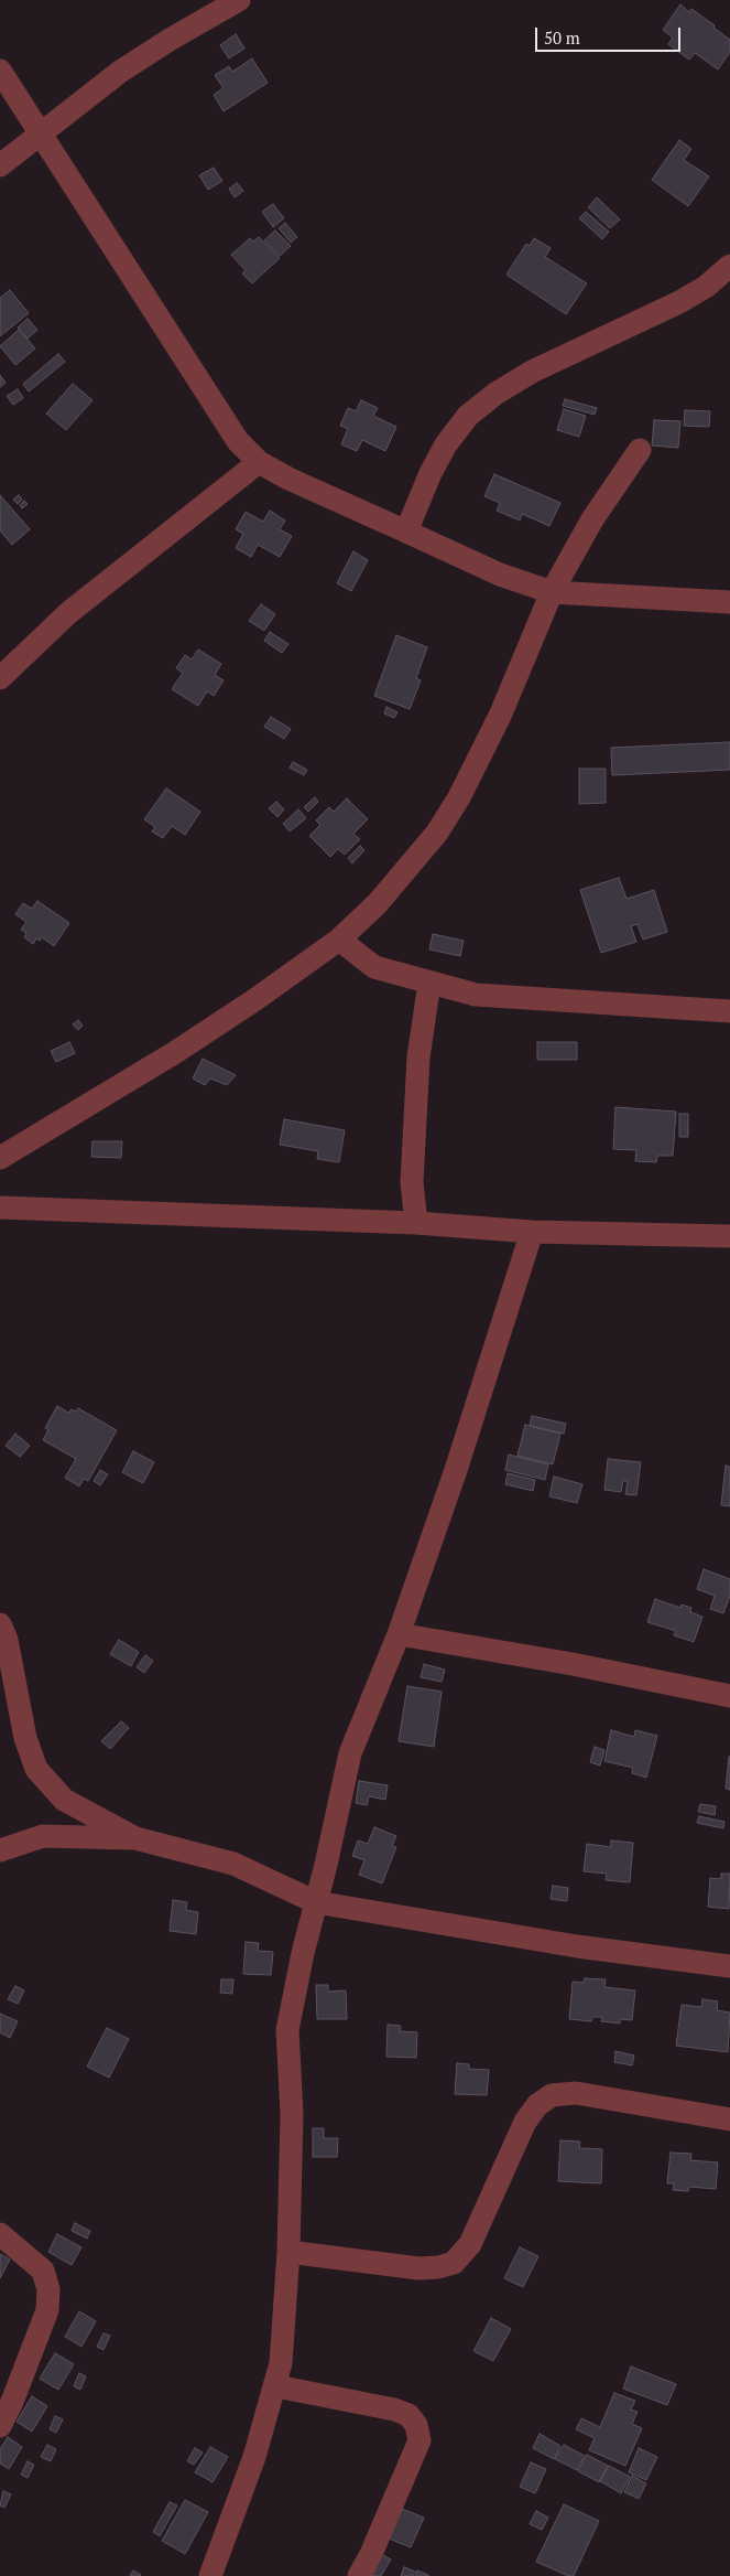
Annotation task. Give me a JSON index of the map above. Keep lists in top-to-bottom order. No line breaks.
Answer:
{"scale_bar":"50 m"}
